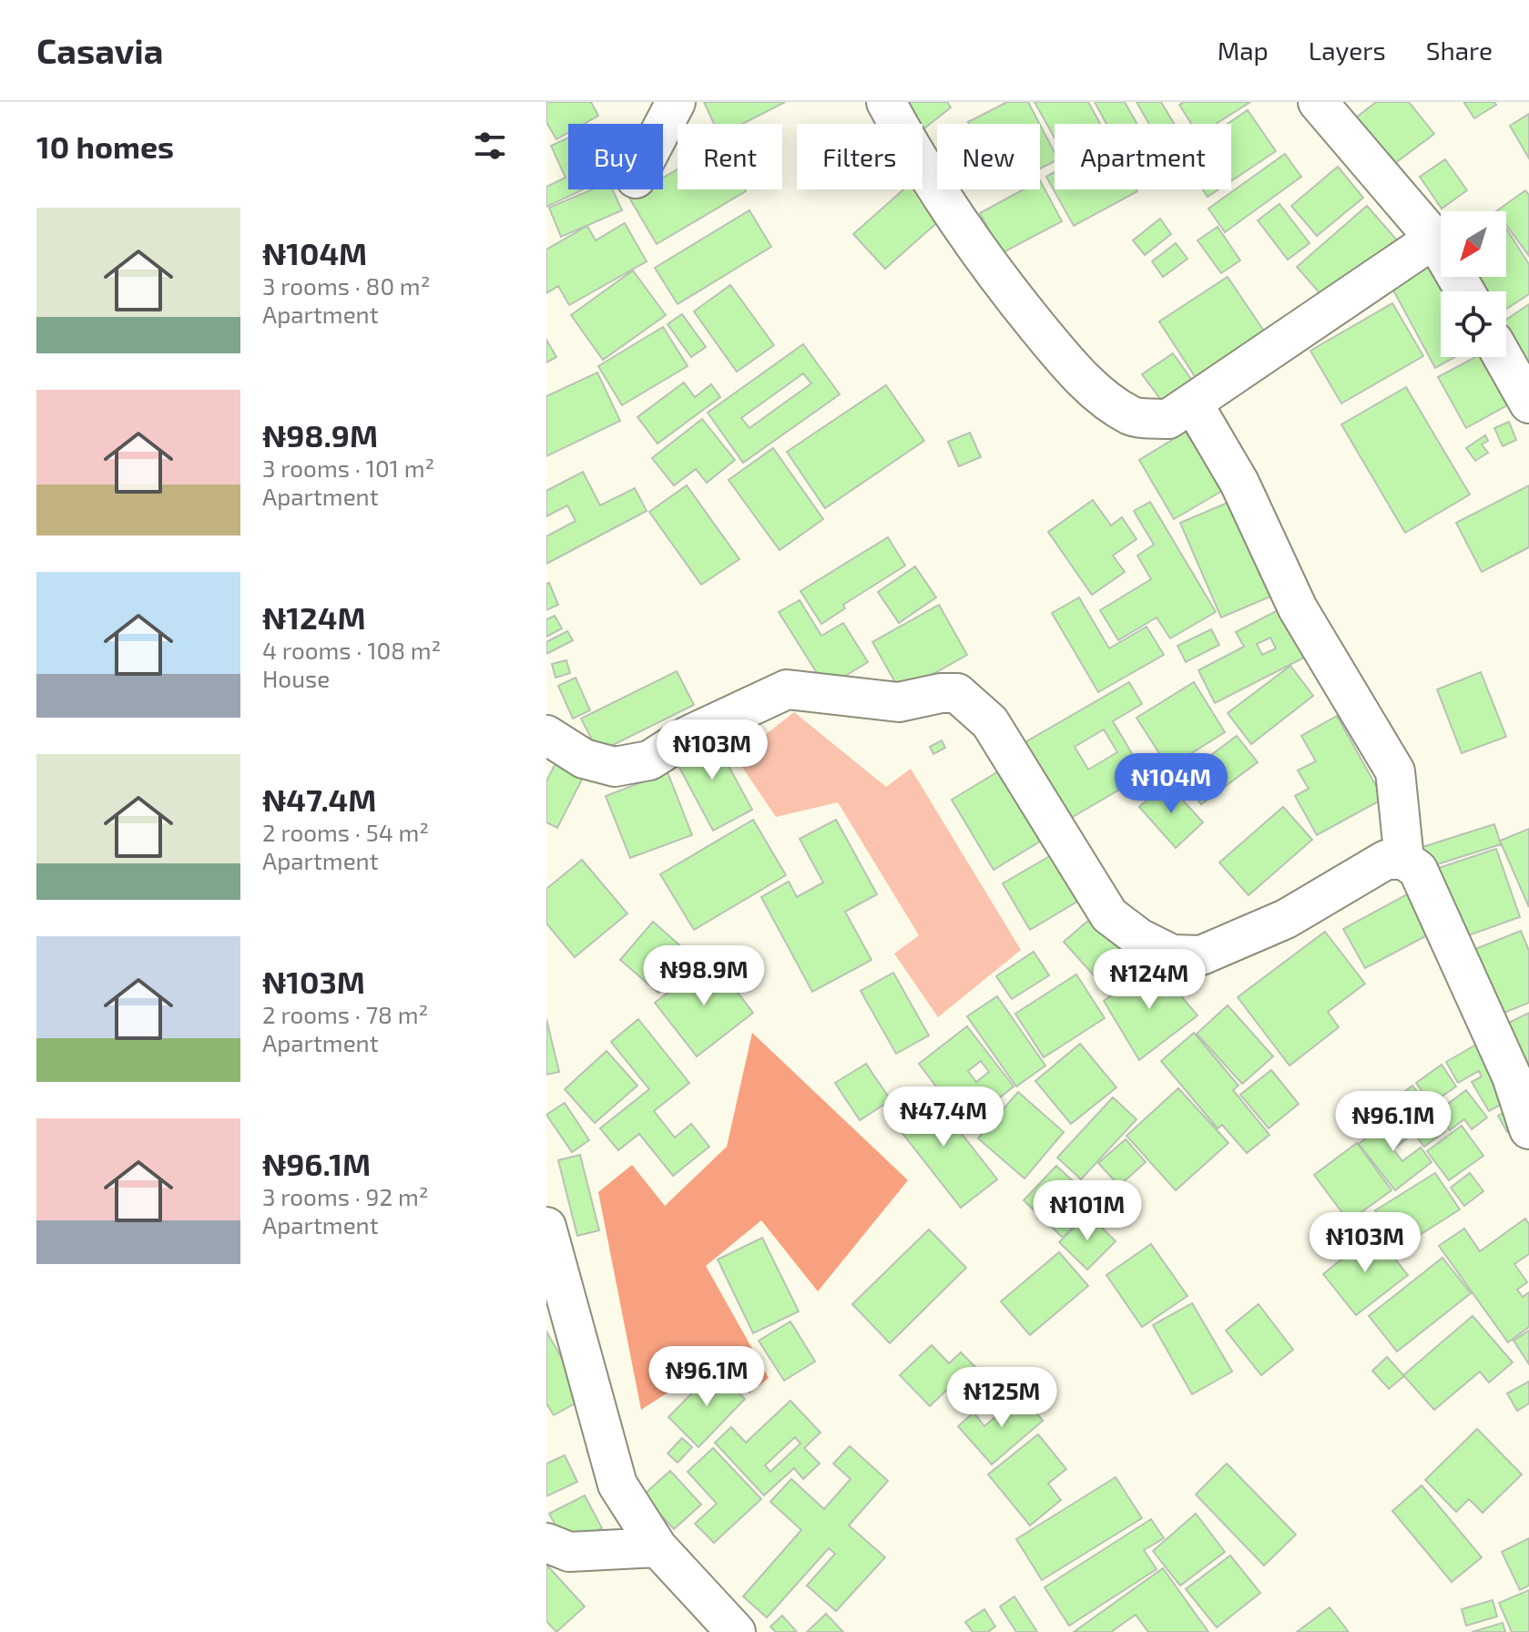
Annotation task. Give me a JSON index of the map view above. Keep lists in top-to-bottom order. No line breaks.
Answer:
{"north":"bottom left","page":{"header":"Casavia","nav":["Map","Layers","Share"],"heading":"10 homes","chip":["Buy","Rent","Filters","New","Apartment"],"list":[{"name":"₦104M","note":"3 rooms · 80 m² · Apartment"},{"name":"₦98.9M","note":"3 rooms · 101 m² · Apartment"},{"name":"₦124M","note":"4 rooms · 108 m² · House"},{"name":"₦47.4M","note":"2 rooms · 54 m² · Apartment"},{"name":"₦103M","note":"2 rooms · 78 m² · Apartment"},{"name":"₦96.1M","note":"3 rooms · 92 m² · Apartment"}],"price":["₦103M","₦104M","₦98.9M","₦124M","₦47.4M","₦96.1M","₦101M","₦103M","₦96.1M","₦125M"]}}
